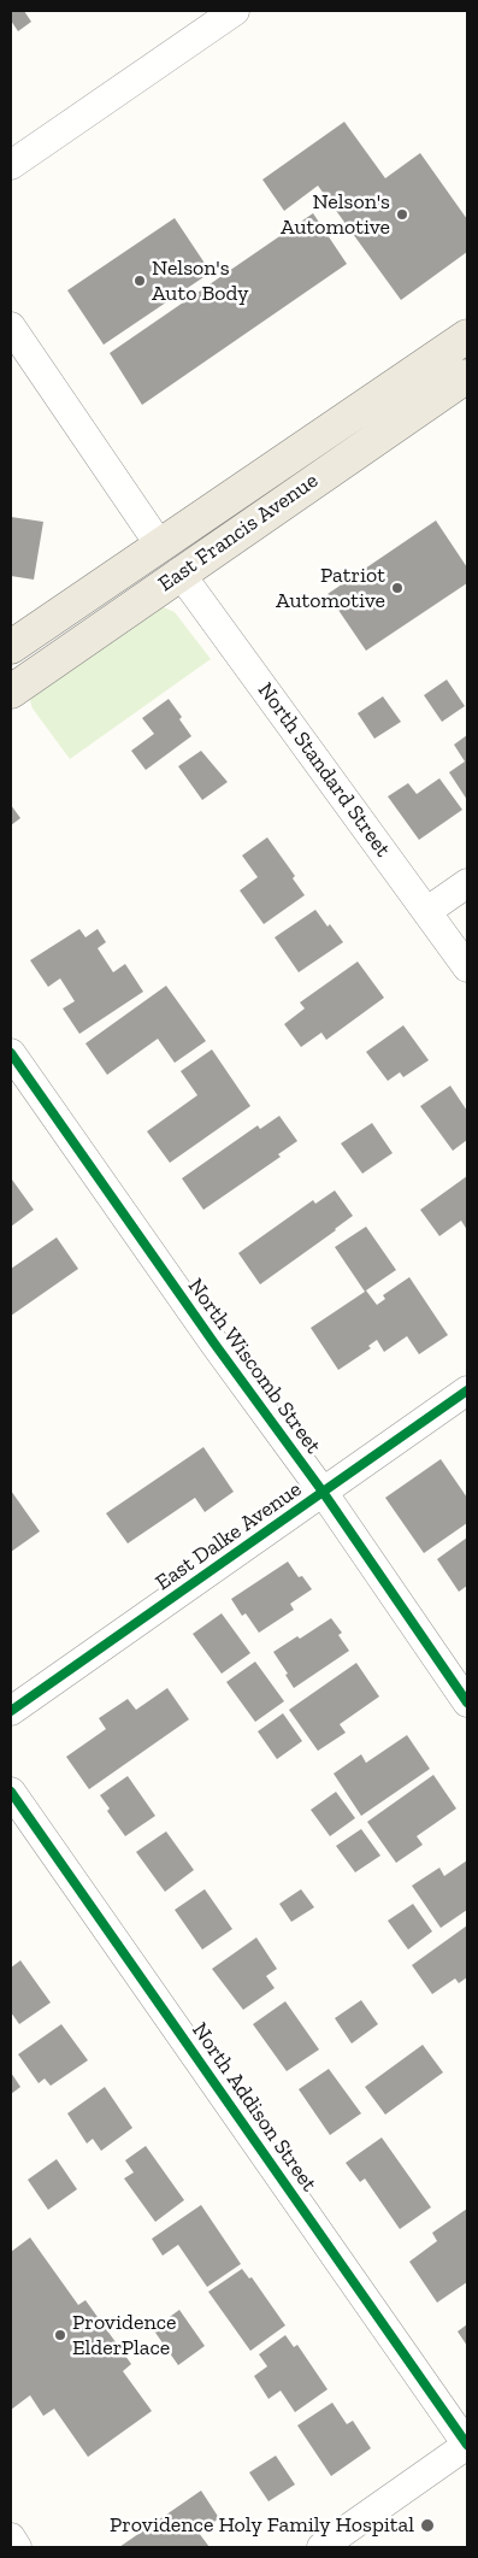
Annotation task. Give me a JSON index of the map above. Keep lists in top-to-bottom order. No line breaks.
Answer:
{"streets":{"main road":["East Francis Avenue"],"street":["North Standard Street","North Wiscomb Street","East Dalke Avenue","North Addison Street"]},"crossings":[["East Francis Avenue","North Standard Street"],["North Wiscomb Street","East Dalke Avenue"]],"places":["Nelson's Automotive","Nelson's Auto Body","Patriot Automotive","Providence ElderPlace","Providence Holy Family Hospital"]}
